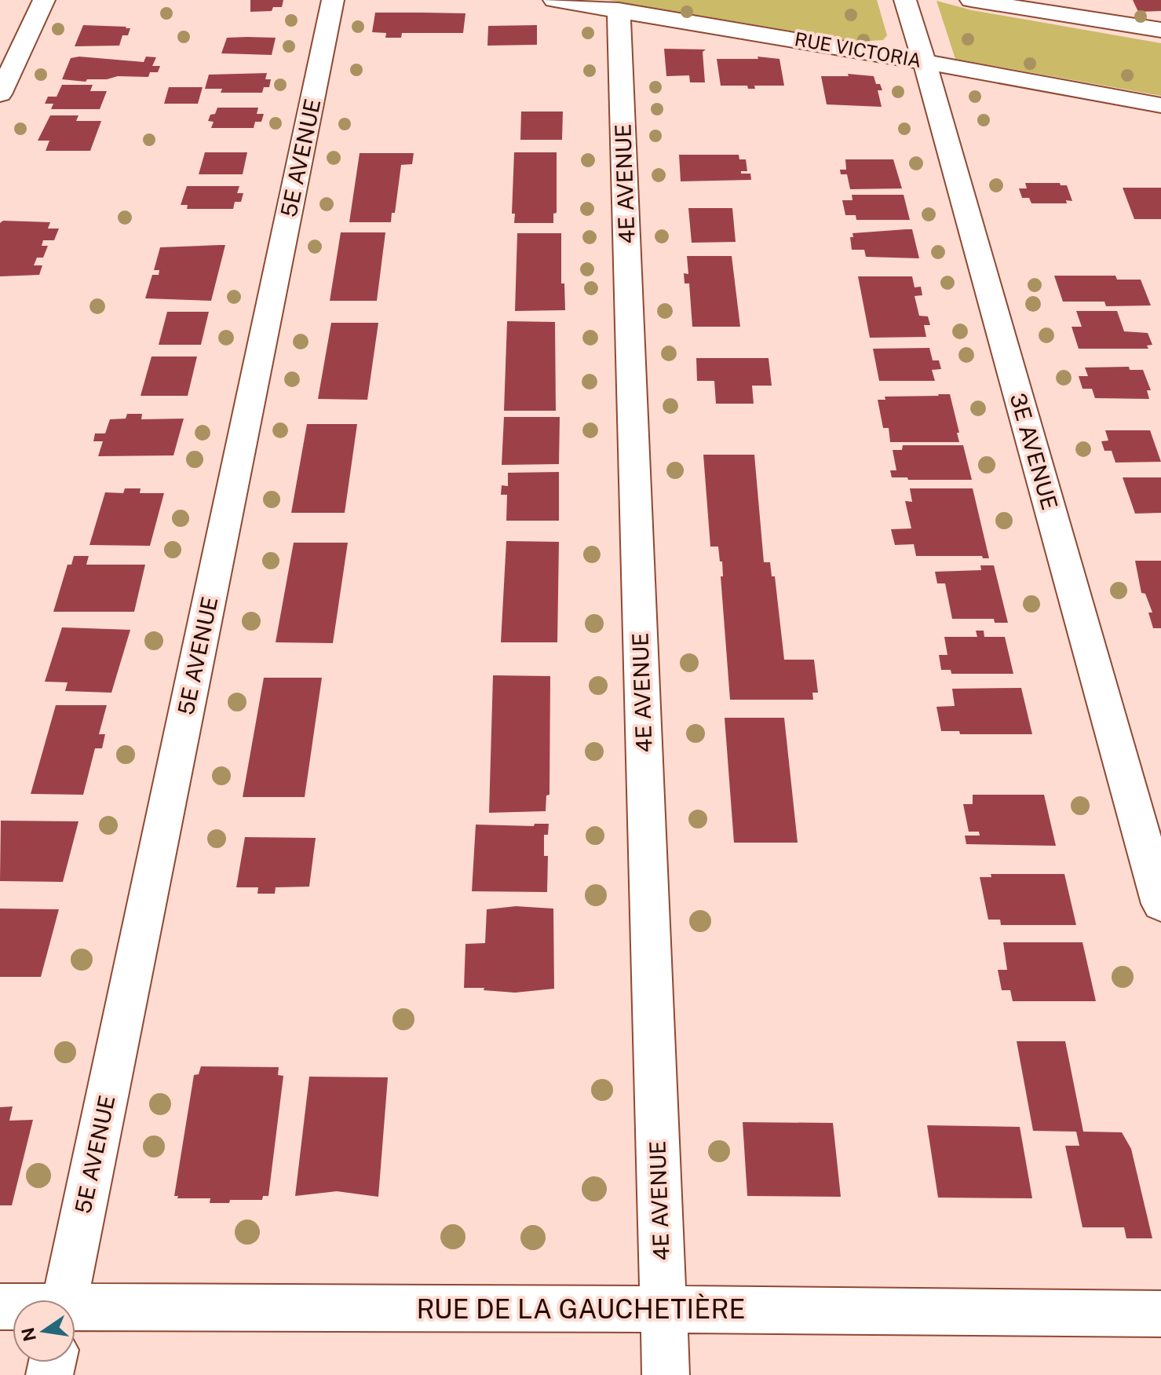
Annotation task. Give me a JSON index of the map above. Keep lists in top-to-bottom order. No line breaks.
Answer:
{"streets":{"street":["RUE VICTORIA","5E AVENUE","4E AVENUE","3E AVENUE","RUE DE LA GAUCHETIÈRE"]},"crossings":[["RUE VICTORIA","4E AVENUE"],["RUE VICTORIA","3E AVENUE"],["4E AVENUE","RUE DE LA GAUCHETIÈRE"]],"north":"left"}
